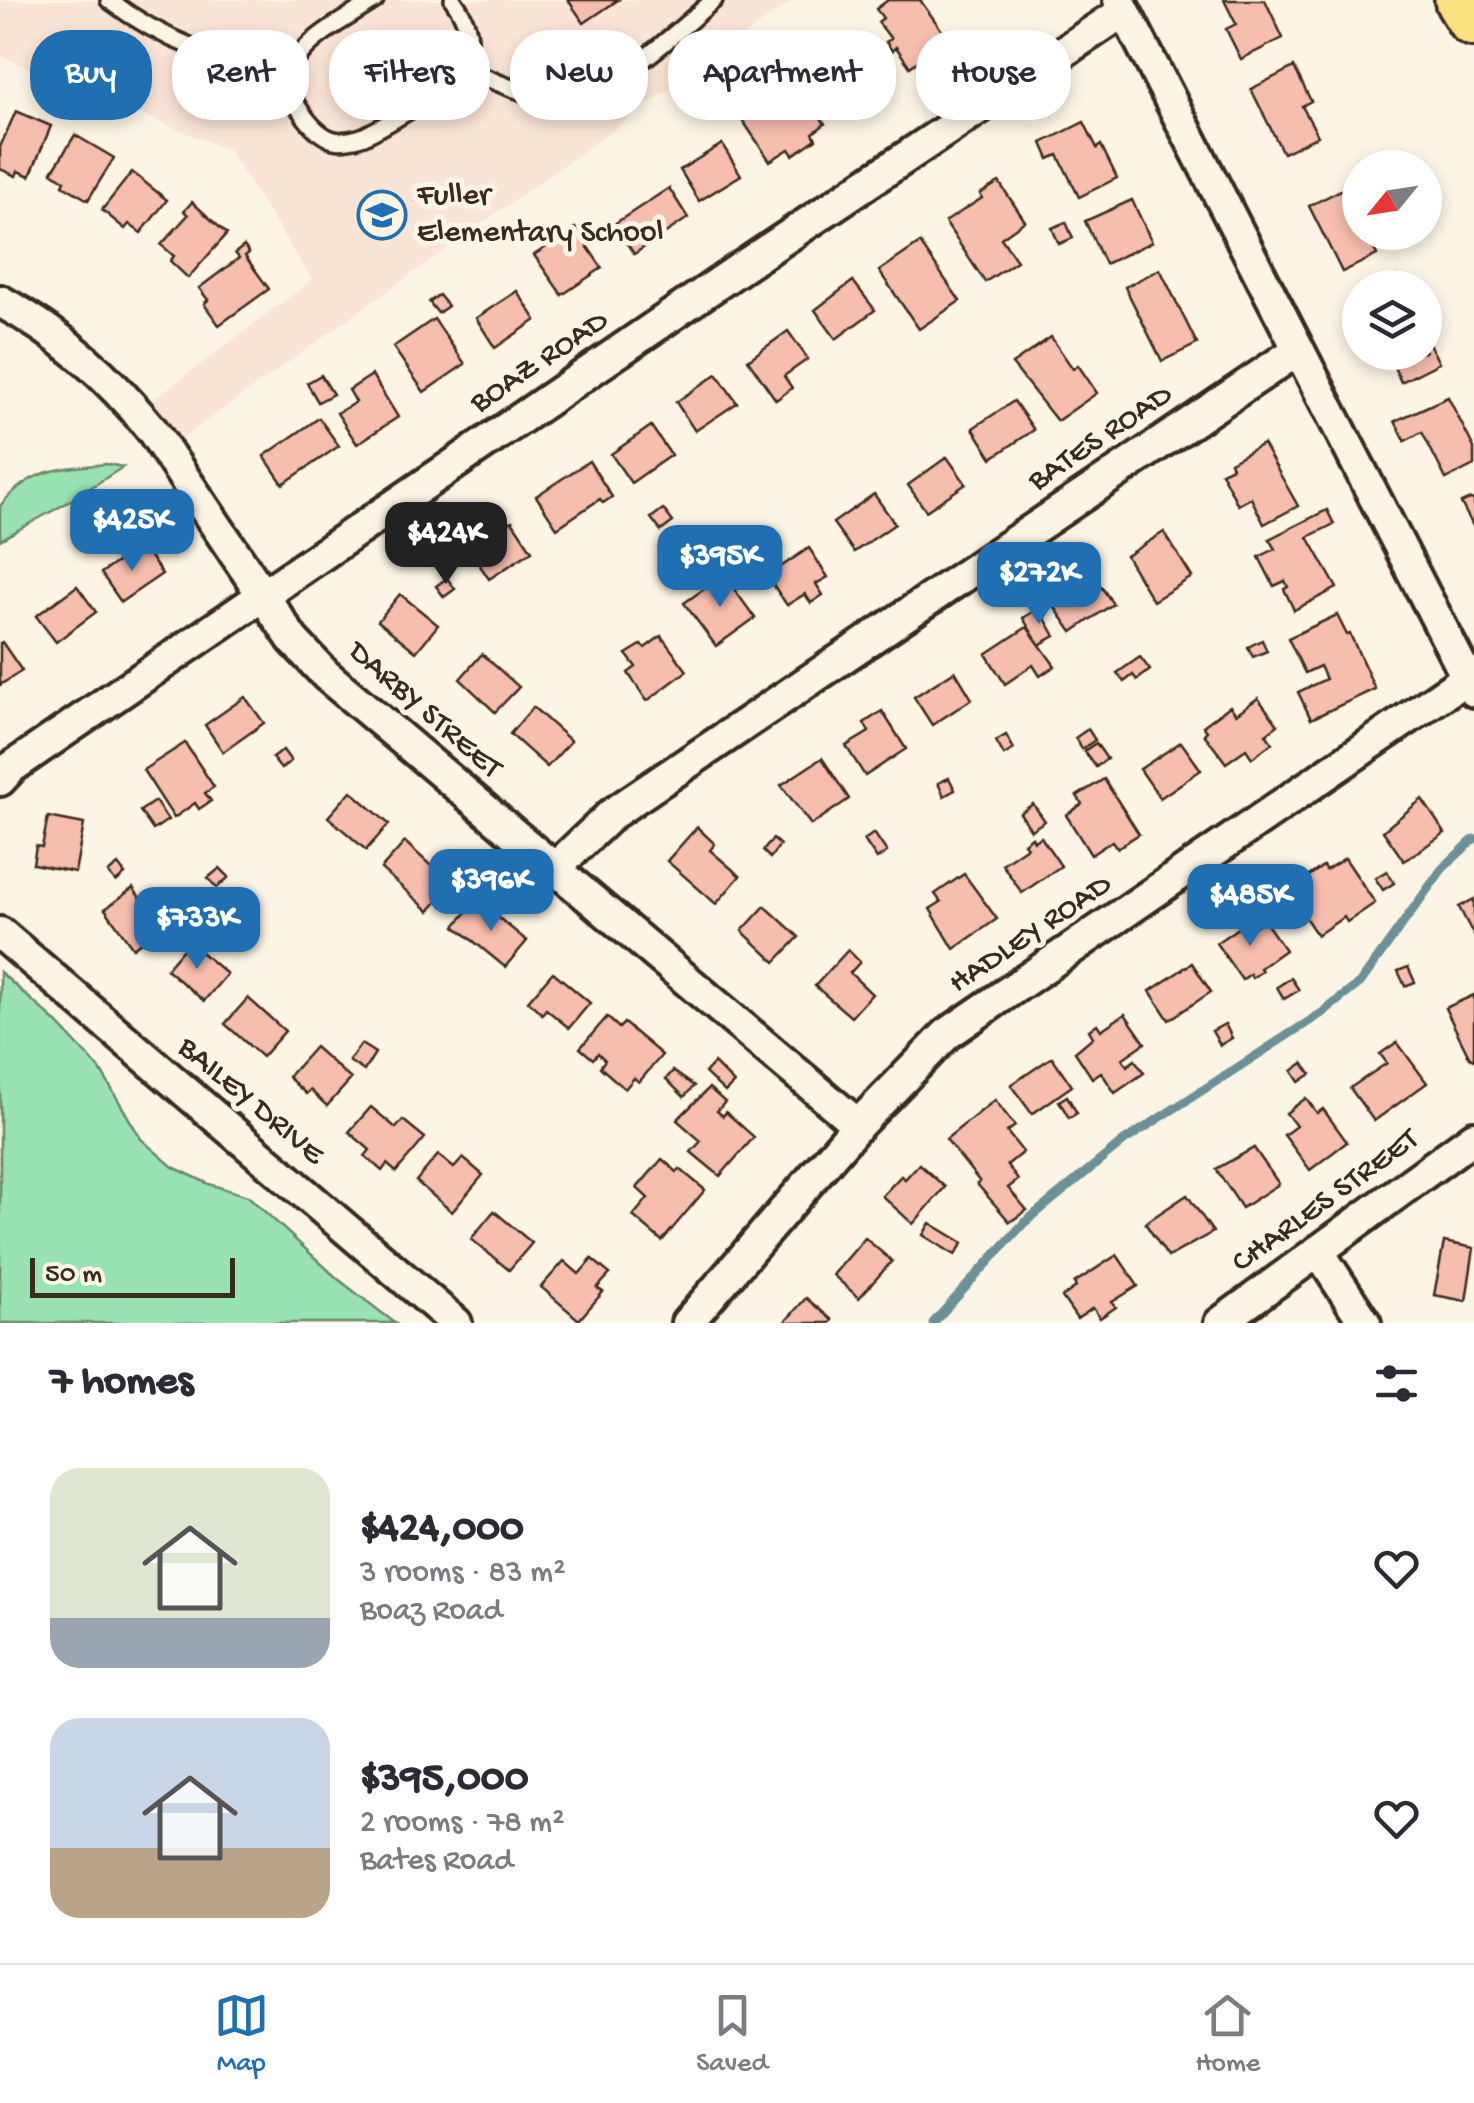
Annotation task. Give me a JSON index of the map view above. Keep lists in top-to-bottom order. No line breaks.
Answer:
{"streets":{"street":["BOAZ ROAD","BATES ROAD","DARBY STREET","HADLEY ROAD","BAILEY DRIVE","CHARLES STREET"]},"crossings":[["BOAZ ROAD","DARBY STREET"],["BATES ROAD","DARBY STREET"],["DARBY STREET","HADLEY ROAD"]],"places":{"school or university":["Fuller Elementary School"]},"scale_bar":"50 m","north":"bottom left","page":{"chip":["Buy","Rent","Filters","New","Apartment","House"],"price":["$425K","$424K","$395K","$272K","$396K","$485K","$733K"],"scale":"50 m","heading":"7 homes","list":[{"name":"$424,000","note":"3 rooms · 83 m² · Boaz Road"},{"name":"$395,000","note":"2 rooms · 78 m² · Bates Road"}],"tabs":["Map","Saved","Home"]}}
